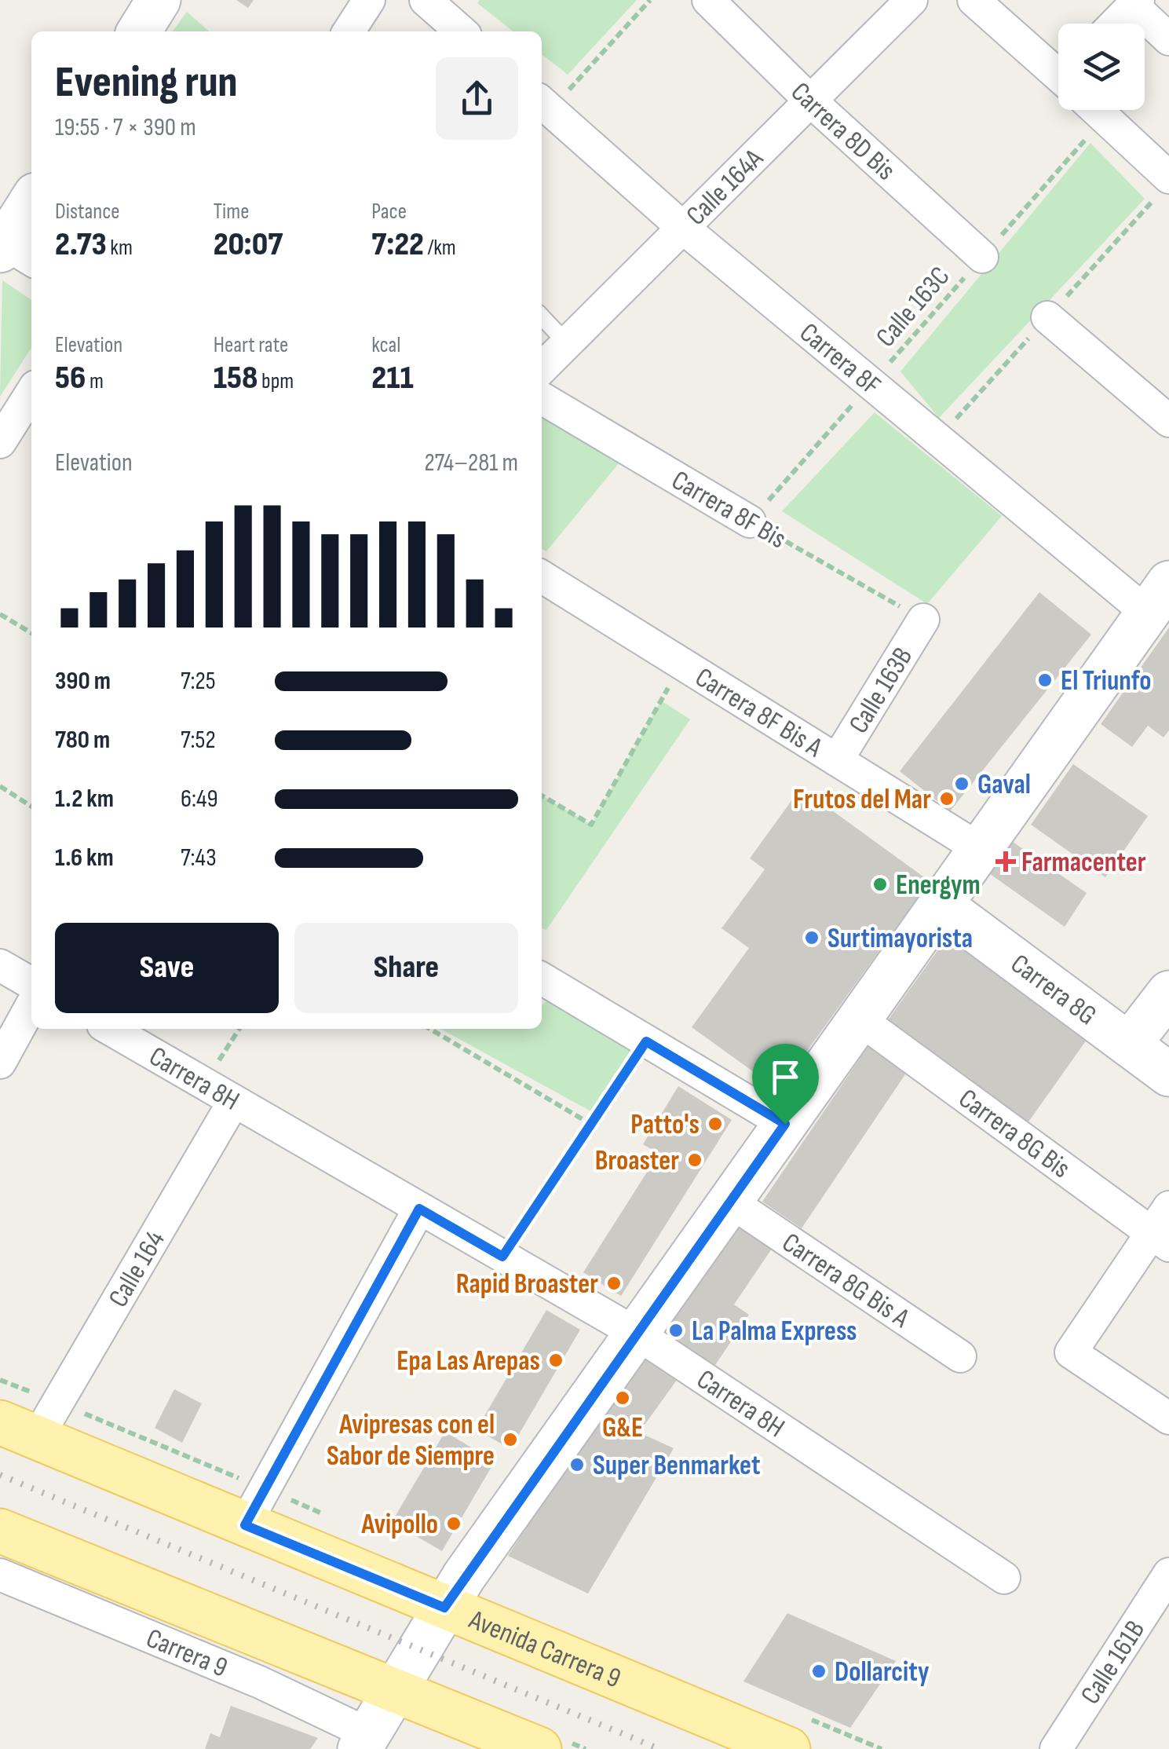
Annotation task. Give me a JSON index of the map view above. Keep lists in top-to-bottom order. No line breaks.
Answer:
{"streets":{"main road":["Carrera 8G","Avenida Carrera 9"],"street":["Carrera 8D Bis","Calle 164A","Carrera 8F","Carrera 8F Bis","Calle 163B","Carrera 8F Bis A","Carrera 8H","Carrera 8G Bis","Calle 164","Carrera 8G Bis A","Carrera 9","Calle 161B"],"path":["Calle 163C"]},"crossings":[["Carrera 8D Bis","Calle 164A"],["Carrera 8D Bis","Calle 163C"],["Calle 164A","Carrera 8F"],["Calle 163C","Carrera 8F"],["Calle 163C","Carrera 8F Bis"],["Carrera 8F Bis","Calle 163B"],["Calle 163B","Carrera 8F Bis A"],["Carrera 8H","Calle 164"],["Calle 164","Avenida Carrera 9"]],"places":{"other":["El Triunfo","Gaval","Frutos del Mar","Energym","Surtimayorista","Patto's","Broaster","Rapid Broaster","La Palma Express","Epa Las Arepas","G&E","Avipresas con el Sabor de Siempre","Super Benmarket","Avipollo","Dollarcity"],"health":["Farmacenter"]},"page":{"heading":["Evening run","19:55 · 7 × 390 m"],"stats":[["Distance","2.73 km"],["Time","20:07"],["Pace","7:22 /km"],["Elevation","56 m"],["Heart rate","158 bpm"],["kcal","211"]],"chart":["Elevation","274–281 m"],"list":[{"name":"390 m","note":"7:25"},{"name":"780 m","note":"7:52"},{"name":"1.2 km","note":"6:49"},{"name":"1.6 km","note":"7:43"}],"buttons":["Save","Share"]}}
